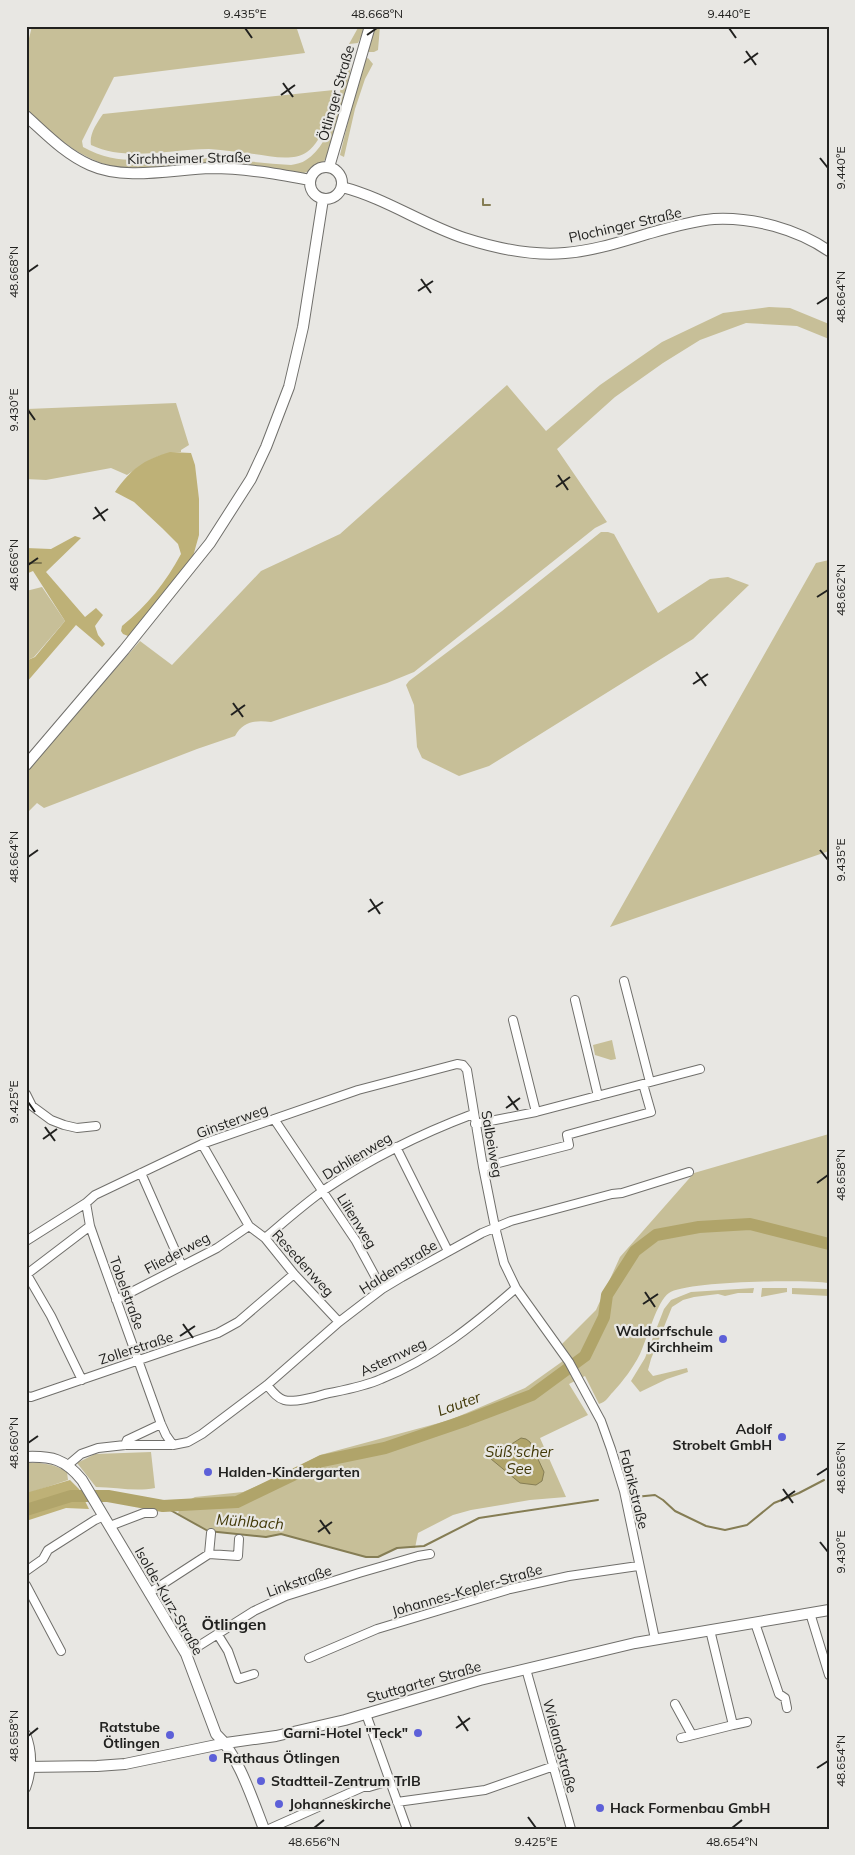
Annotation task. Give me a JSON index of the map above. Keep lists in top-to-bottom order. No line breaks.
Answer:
{"streets":{"main road":["Ötlinger Straße","Kirchheimer Straße","Plochinger Straße","Isolde-Kurz-Straße","Stuttgarter Straße"],"street":["Ginsterweg","Salbeiweg","Dahlienweg","Lilienweg","Fliederweg","Resedenweg","Haldenstraße","Tobelstraße","Zollerstraße","Asternweg","Fabrikstraße","Linkstraße","Johannes-Kepler-Straße","Wielandstraße"]},"crossings":[["Ötlinger Straße","Kirchheimer Straße"],["Ötlinger Straße","Plochinger Straße"],["Kirchheimer Straße","Plochinger Straße"],["Ginsterweg","Salbeiweg"],["Ginsterweg","Lilienweg"],["Ginsterweg","Resedenweg"],["Ginsterweg","Tobelstraße"],["Salbeiweg","Dahlienweg"],["Salbeiweg","Haldenstraße"],["Dahlienweg","Lilienweg"],["Dahlienweg","Resedenweg"],["Lilienweg","Haldenstraße"],["Fliederweg","Resedenweg"],["Fliederweg","Tobelstraße"],["Resedenweg","Haldenstraße"],["Resedenweg","Zollerstraße"],["Haldenstraße","Tobelstraße"],["Haldenstraße","Asternweg"],["Haldenstraße","Isolde-Kurz-Straße"],["Tobelstraße","Zollerstraße"],["Asternweg","Fabrikstraße"],["Fabrikstraße","Johannes-Kepler-Straße"],["Fabrikstraße","Stuttgarter Straße"],["Linkstraße","Isolde-Kurz-Straße"],["Isolde-Kurz-Straße","Stuttgarter Straße"],["Stuttgarter Straße","Wielandstraße"]],"districts":["Ötlingen"],"water":["Lauter","Süß'scher See","Mühlbach"],"places":["Waldorfschule Kirchheim","Adolf Strobelt GmbH","Halden-Kindergarten","Garni-Hotel \"Teck\"","Ratstube Ötlingen","Rathaus Ötlingen","Stadtteil-Zentrum TrIB","Johanneskirche","Hack Formenbau GmbH"],"coordinates":["9.435°E","48.668°N","9.440°E","48.664°N","9.430°E","48.666°N","48.662°N","9.425°E","48.658°N","48.660°N","48.656°N","48.654°N"]}
